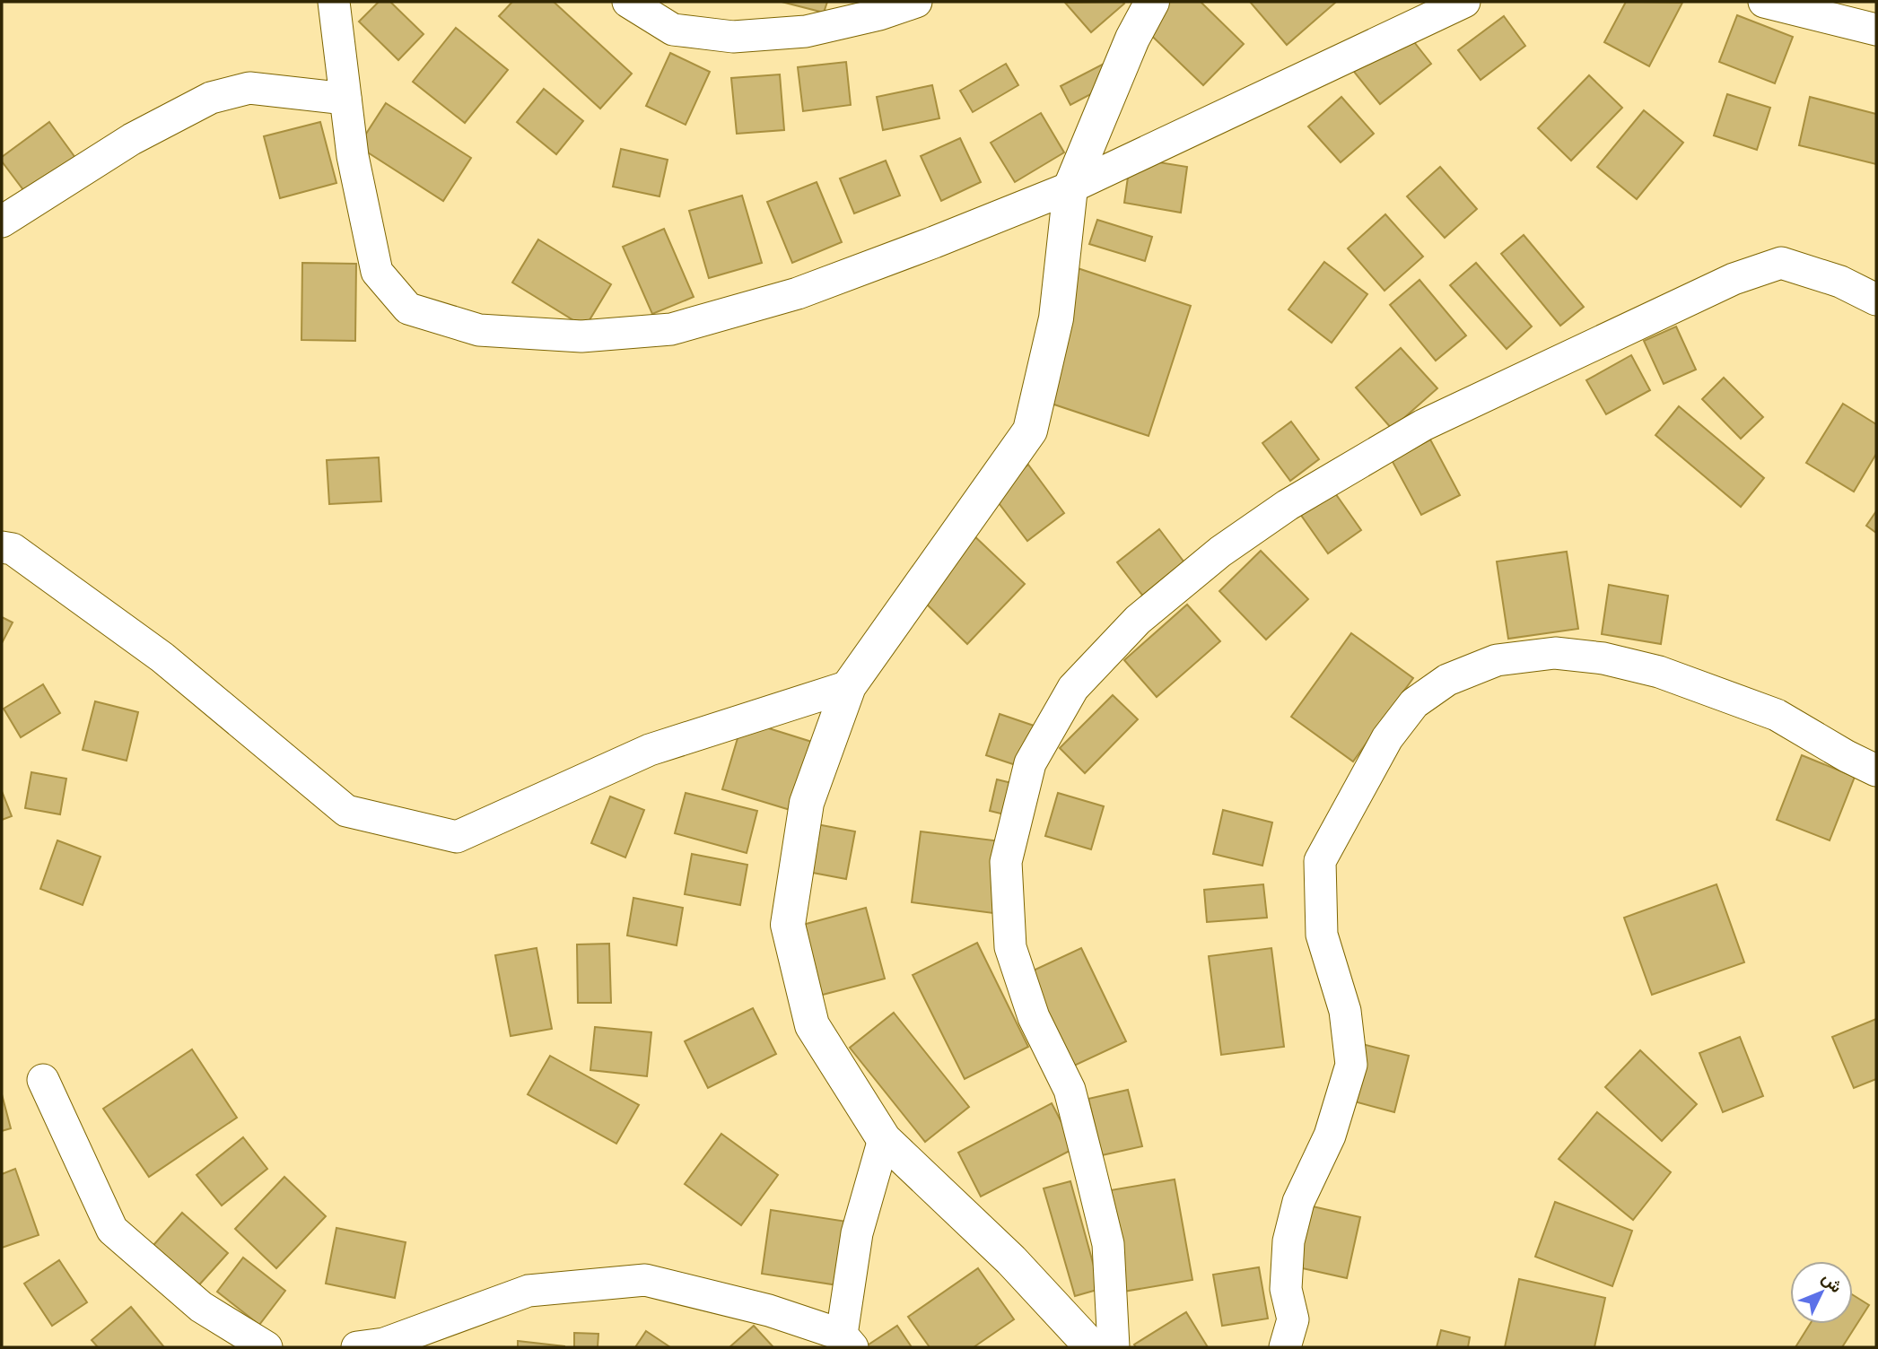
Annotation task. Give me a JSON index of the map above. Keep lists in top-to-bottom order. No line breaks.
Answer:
{"north":"top right"}
